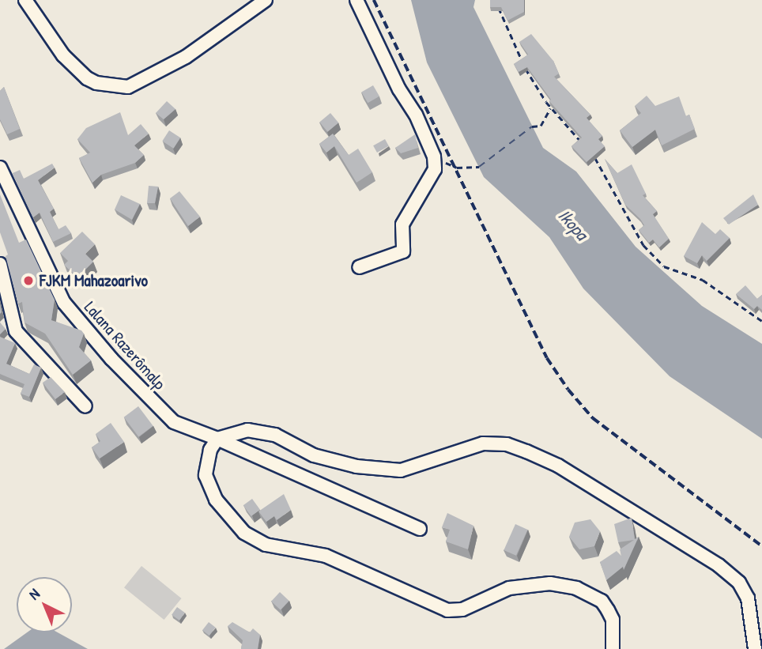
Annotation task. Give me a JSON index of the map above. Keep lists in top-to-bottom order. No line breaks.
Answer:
{"streets":{"street":["Lalana Razerômalp"]},"water":["Ikopa"],"places":["FJKM Mahazoarivo"],"north":"top left"}
